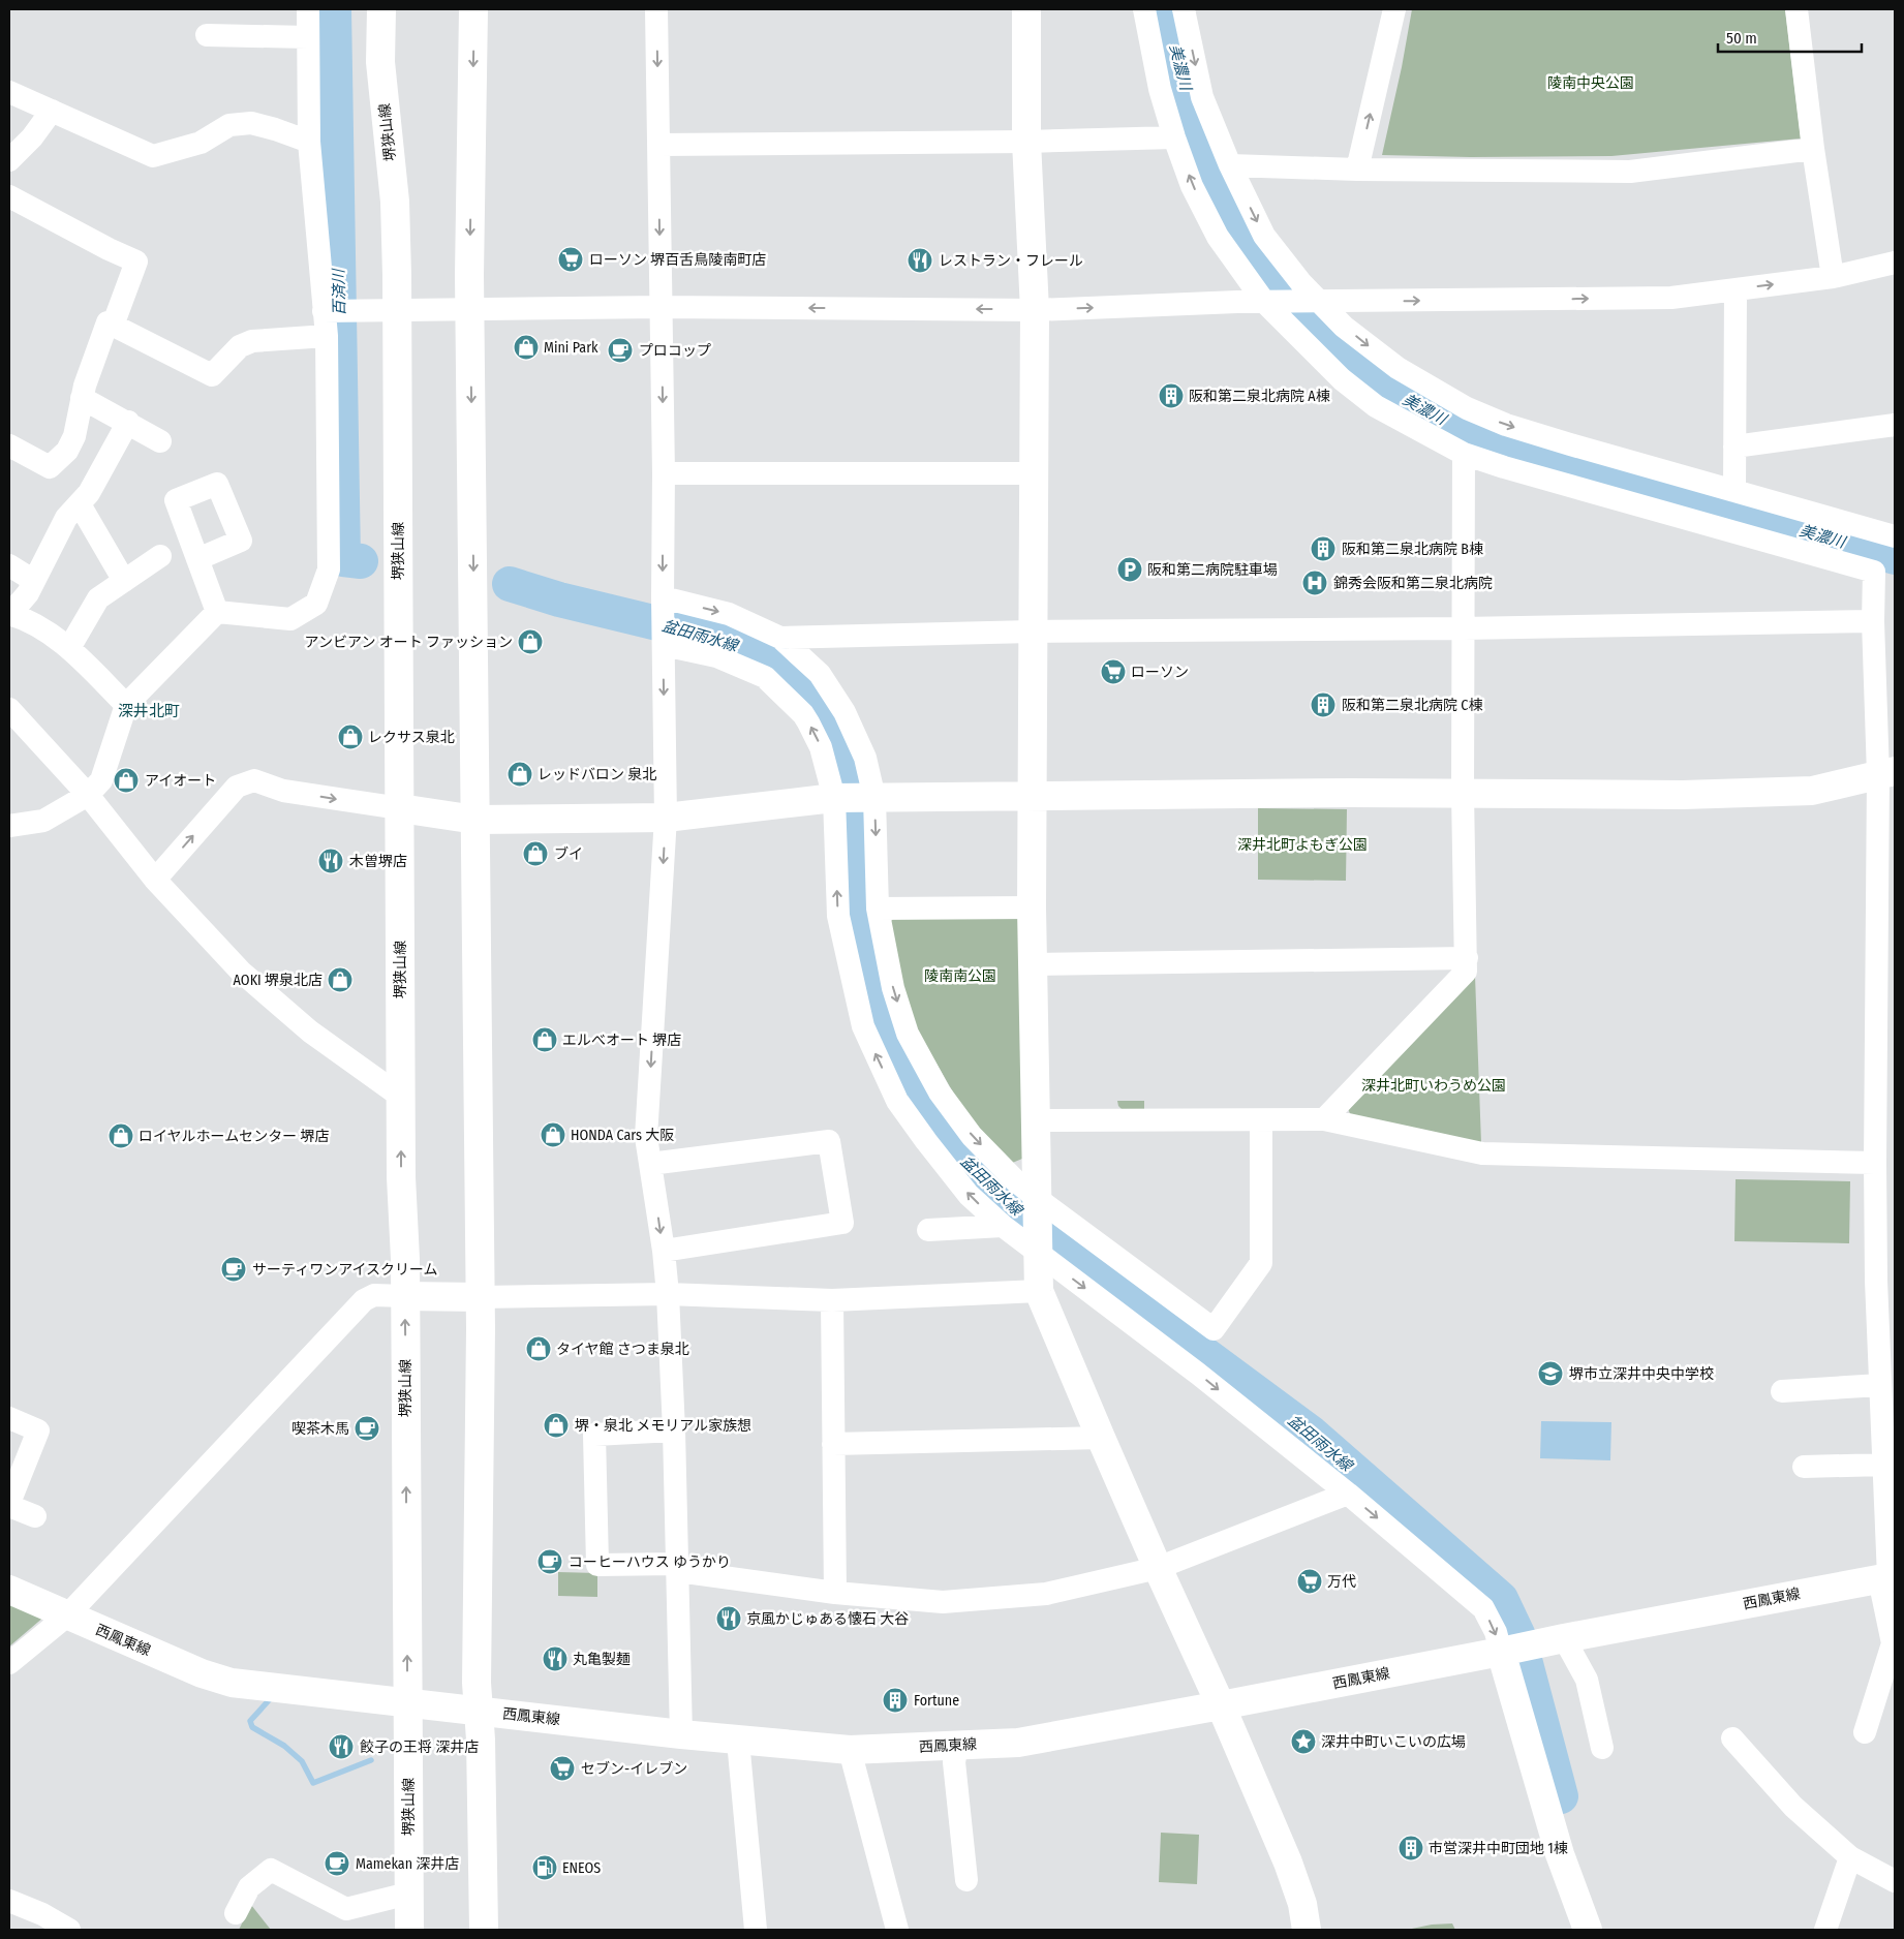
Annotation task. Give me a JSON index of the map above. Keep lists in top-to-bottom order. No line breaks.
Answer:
{"streets":{"main road":["堺狭山線","西鳳東線"]},"crossings":[["堺狭山線","西鳳東線"]],"districts":["深井北町"],"water":["美濃川","百済川","盆田雨水線"],"parks":["陵南中央公園","深井北町よもぎ公園","陵南南公園","深井北町いわうめ公園"],"places":{"supermarket":["ローソン 堺百舌鳥陵南町店","ローソン","万代","セブン-イレブン"],"restaurant":["レストラン・フレール","木曽堺店","京風かじゅある懐石 大谷","丸亀製麺","餃子の王将 深井店"],"shop":["Mini Park","アンビアン オート ファッション","レクサス泉北","レッドバロン 泉北","アイオート","ブイ","AOKI 堺泉北店","エルべオート 堺店","HONDA Cars 大阪","ロイヤルホームセンター 堺店","タイヤ館 さつま泉北","堺・泉北 メモリアル家族想"],"cafe":["プロコップ","サーティワンアイスクリーム","喫茶木馬","コーヒーハウス ゆうかり","Mamekan 深井店"],"building":["阪和第二泉北病院 A棟","阪和第二泉北病院 B棟","阪和第二泉北病院 C棟","Fortune","市営深井中町団地 1棟"],"parking":["阪和第二病院駐車場"],"hospital":["錦秀会阪和第二泉北病院"],"school or university":["堺市立深井中央中学校"],"place":["深井中町いこいの広場"],"fuel station":["ENEOS"]},"scale_bar":"50 m"}
